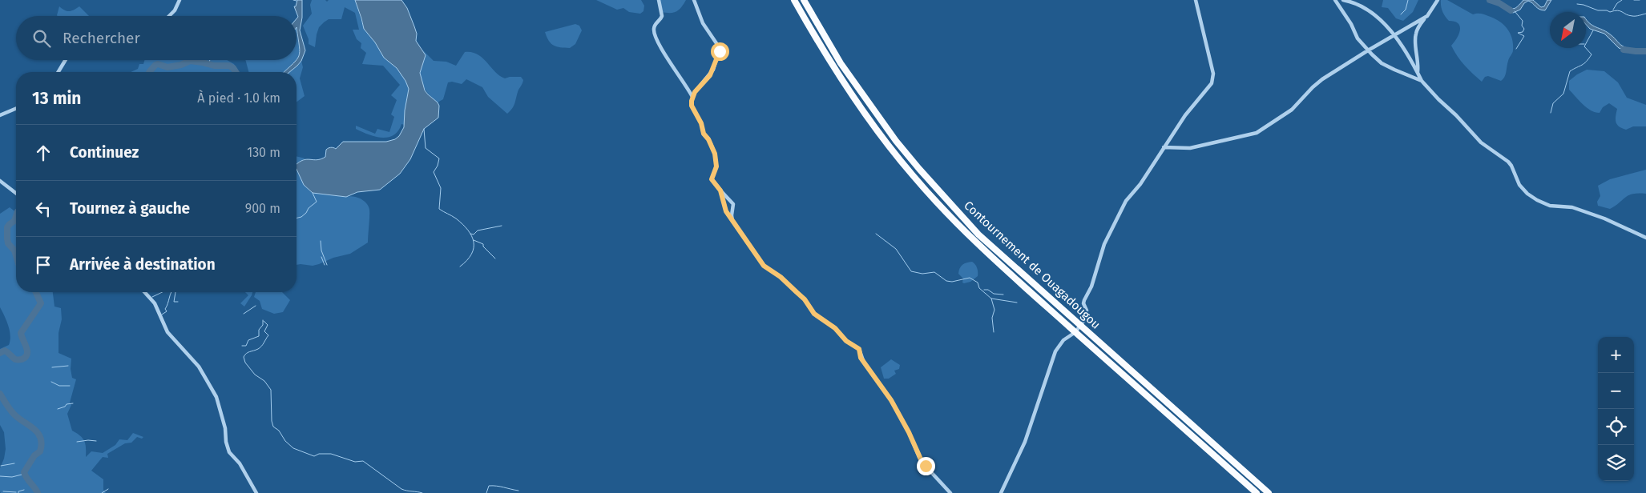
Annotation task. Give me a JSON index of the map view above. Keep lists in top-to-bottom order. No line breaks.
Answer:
{"streets":{"highway":["Contournement de Ouagadougou"]},"north":"bottom left","page":{"search":"Rechercher","heading":["13 min","À pied · 1.0 km"],"list":[["Continuez","130 m"],["Tournez à gauche","900 m"],"Arrivée à destination"],"map_buttons":["+","−"]}}
